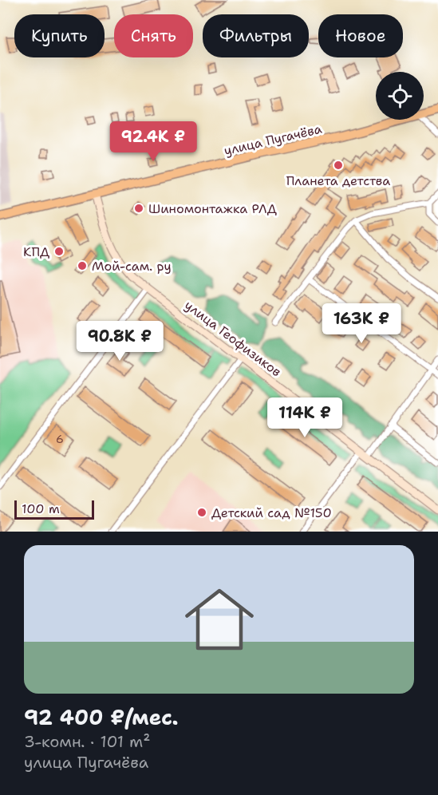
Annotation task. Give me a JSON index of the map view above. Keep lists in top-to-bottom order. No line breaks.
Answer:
{"streets":{"main road":["улица Пугачёва"],"street":["улица Геофизиков"]},"crossings":[["улица Пугачёва","улица Геофизиков"]],"places":["Планета детства","Шиномонтажка РЛД","КПД","Мой-сам. ру","Детский сад №150"],"house_numbers":["6"],"scale_bar":"100 m","page":{"chip":["Купить","Снять","Фильтры","Новое"],"price":["92.4K ₽","163K ₽","90.8K ₽","114K ₽"],"scale":"100 m","list":[{"name":"92 400 ₽/мес.","note":"3-комн. · 101 m² · улица Пугачёва"}]}}
